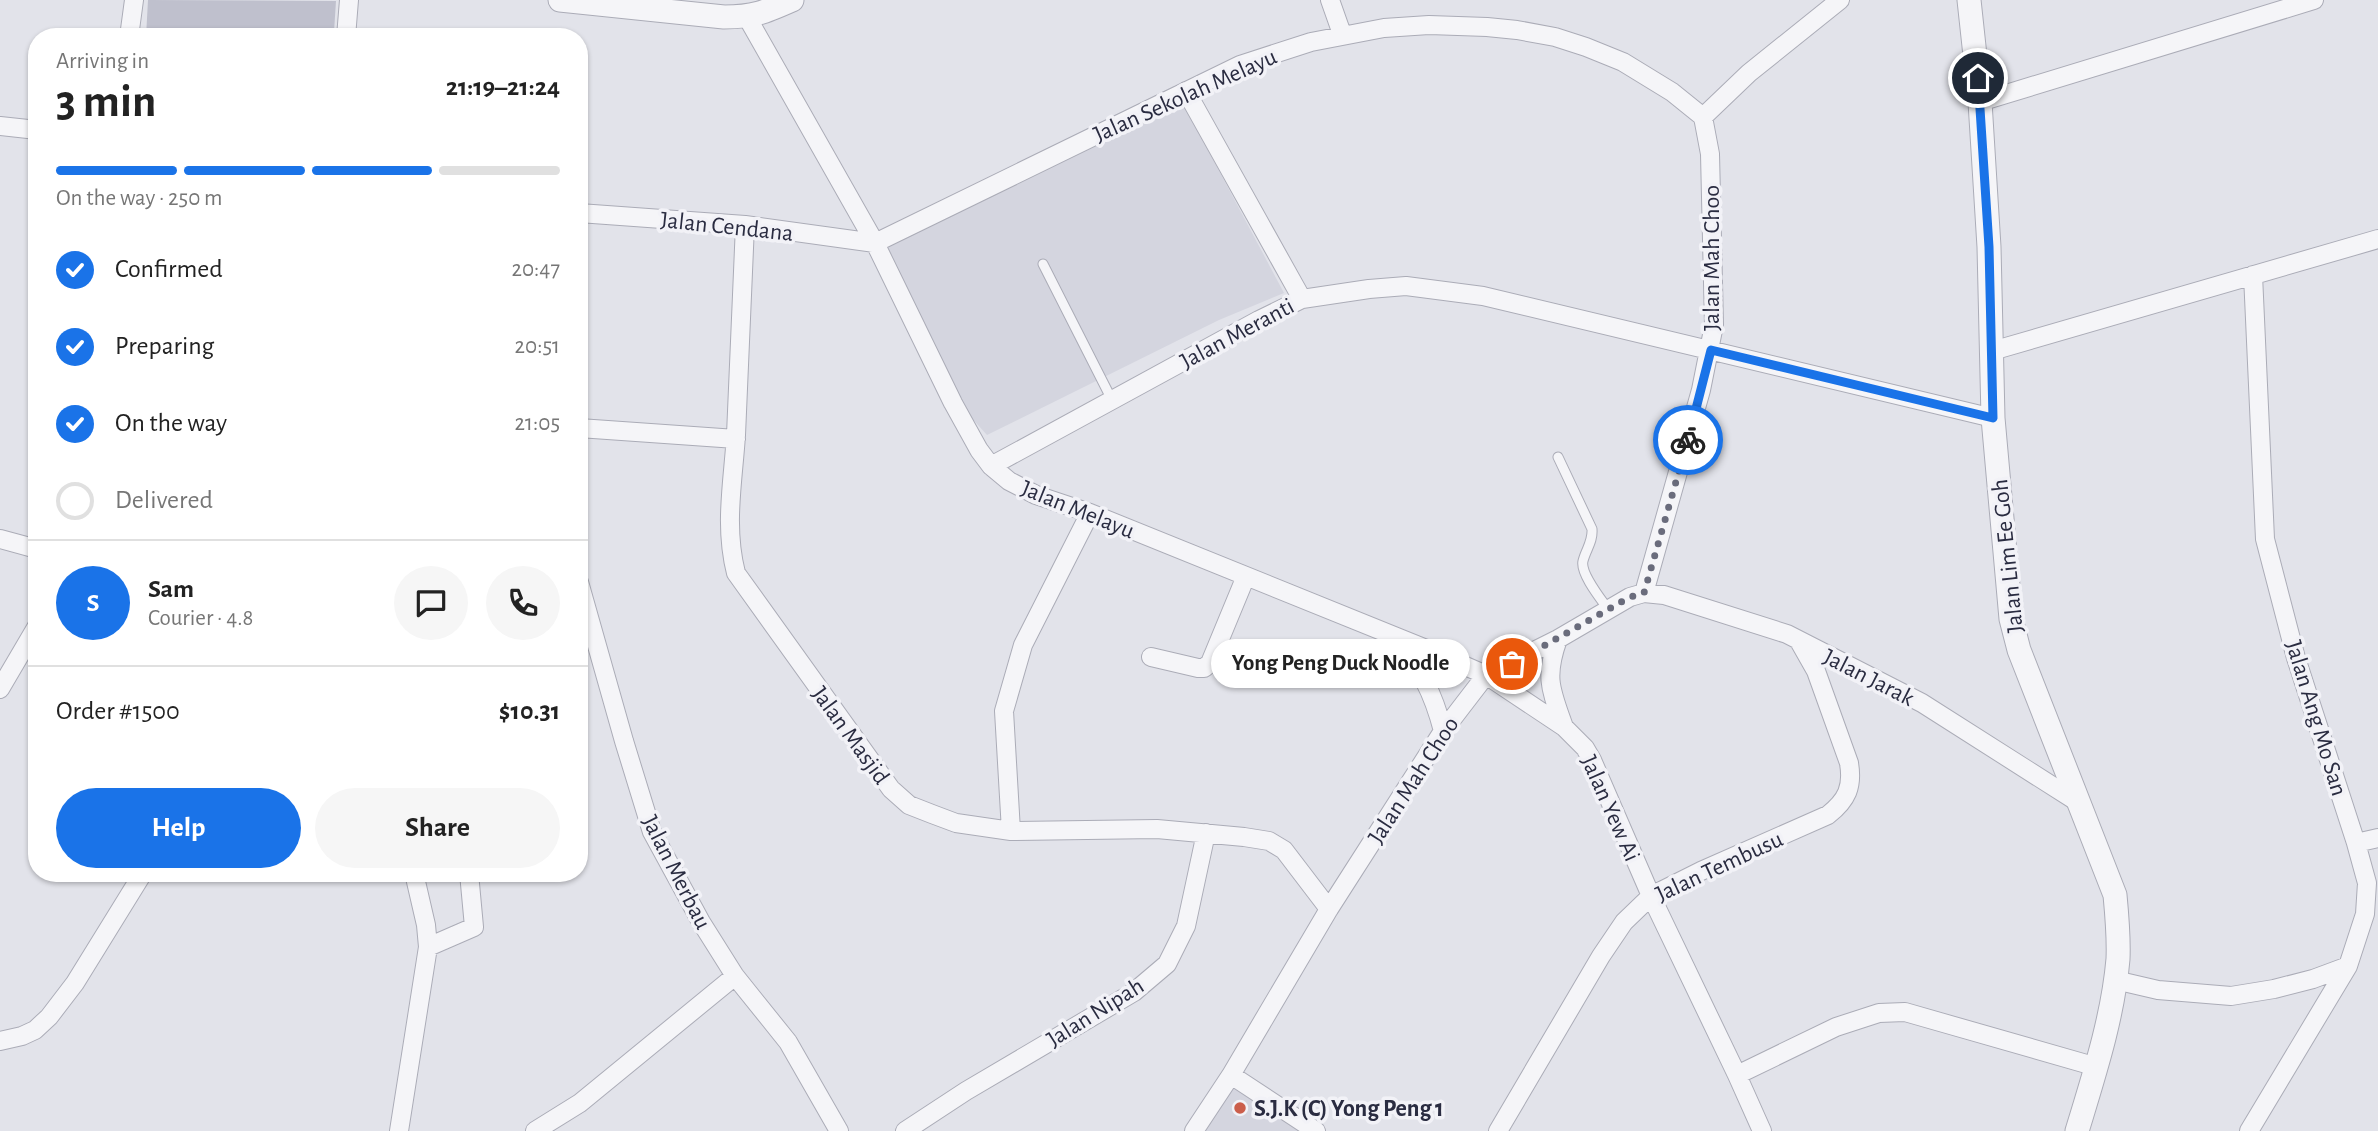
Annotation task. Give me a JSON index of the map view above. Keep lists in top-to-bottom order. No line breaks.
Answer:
{"streets":{"street":["Jalan Sekolah Melayu","Jalan Cendana","Jalan Mah Choo","Jalan Meranti","Jalan Melayu","Jalan Lim Ee Goh","Jalan Jarak","Jalan Ang Mo San","Jalan Masjid","Jalan Yew Ai","Jalan Tembusu","Jalan Merbau","Jalan Nipah"]},"crossings":[["Jalan Sekolah Melayu","Jalan Cendana"],["Jalan Sekolah Melayu","Jalan Mah Choo"],["Jalan Sekolah Melayu","Jalan Melayu"],["Jalan Cendana","Jalan Melayu"],["Jalan Cendana","Jalan Masjid"],["Jalan Mah Choo","Jalan Meranti"],["Jalan Mah Choo","Jalan Melayu"],["Jalan Mah Choo","Jalan Jarak"],["Jalan Mah Choo","Jalan Masjid"],["Jalan Mah Choo","Jalan Yew Ai"],["Jalan Meranti","Jalan Melayu"],["Jalan Meranti","Jalan Lim Ee Goh"],["Jalan Melayu","Jalan Yew Ai"],["Jalan Lim Ee Goh","Jalan Jarak"],["Jalan Jarak","Jalan Tembusu"],["Jalan Masjid","Jalan Nipah"],["Jalan Yew Ai","Jalan Tembusu"]],"places":["Yong Peng Duck Noodle","S.J.K (C) Yong Peng 1"],"page":{"heading":["3 min","Arriving in","21:19–21:24"],"panel":["Sam","Courier · 4.8","Order #1500","$10.31"],"bar":"On the way · 250 m","list":[["Confirmed","20:47"],["Preparing","20:51"],["On the way","21:05"],"Delivered"],"round":"S","bubble":"Yong Peng Duck Noodle","buttons":["Help","Share"]}}
